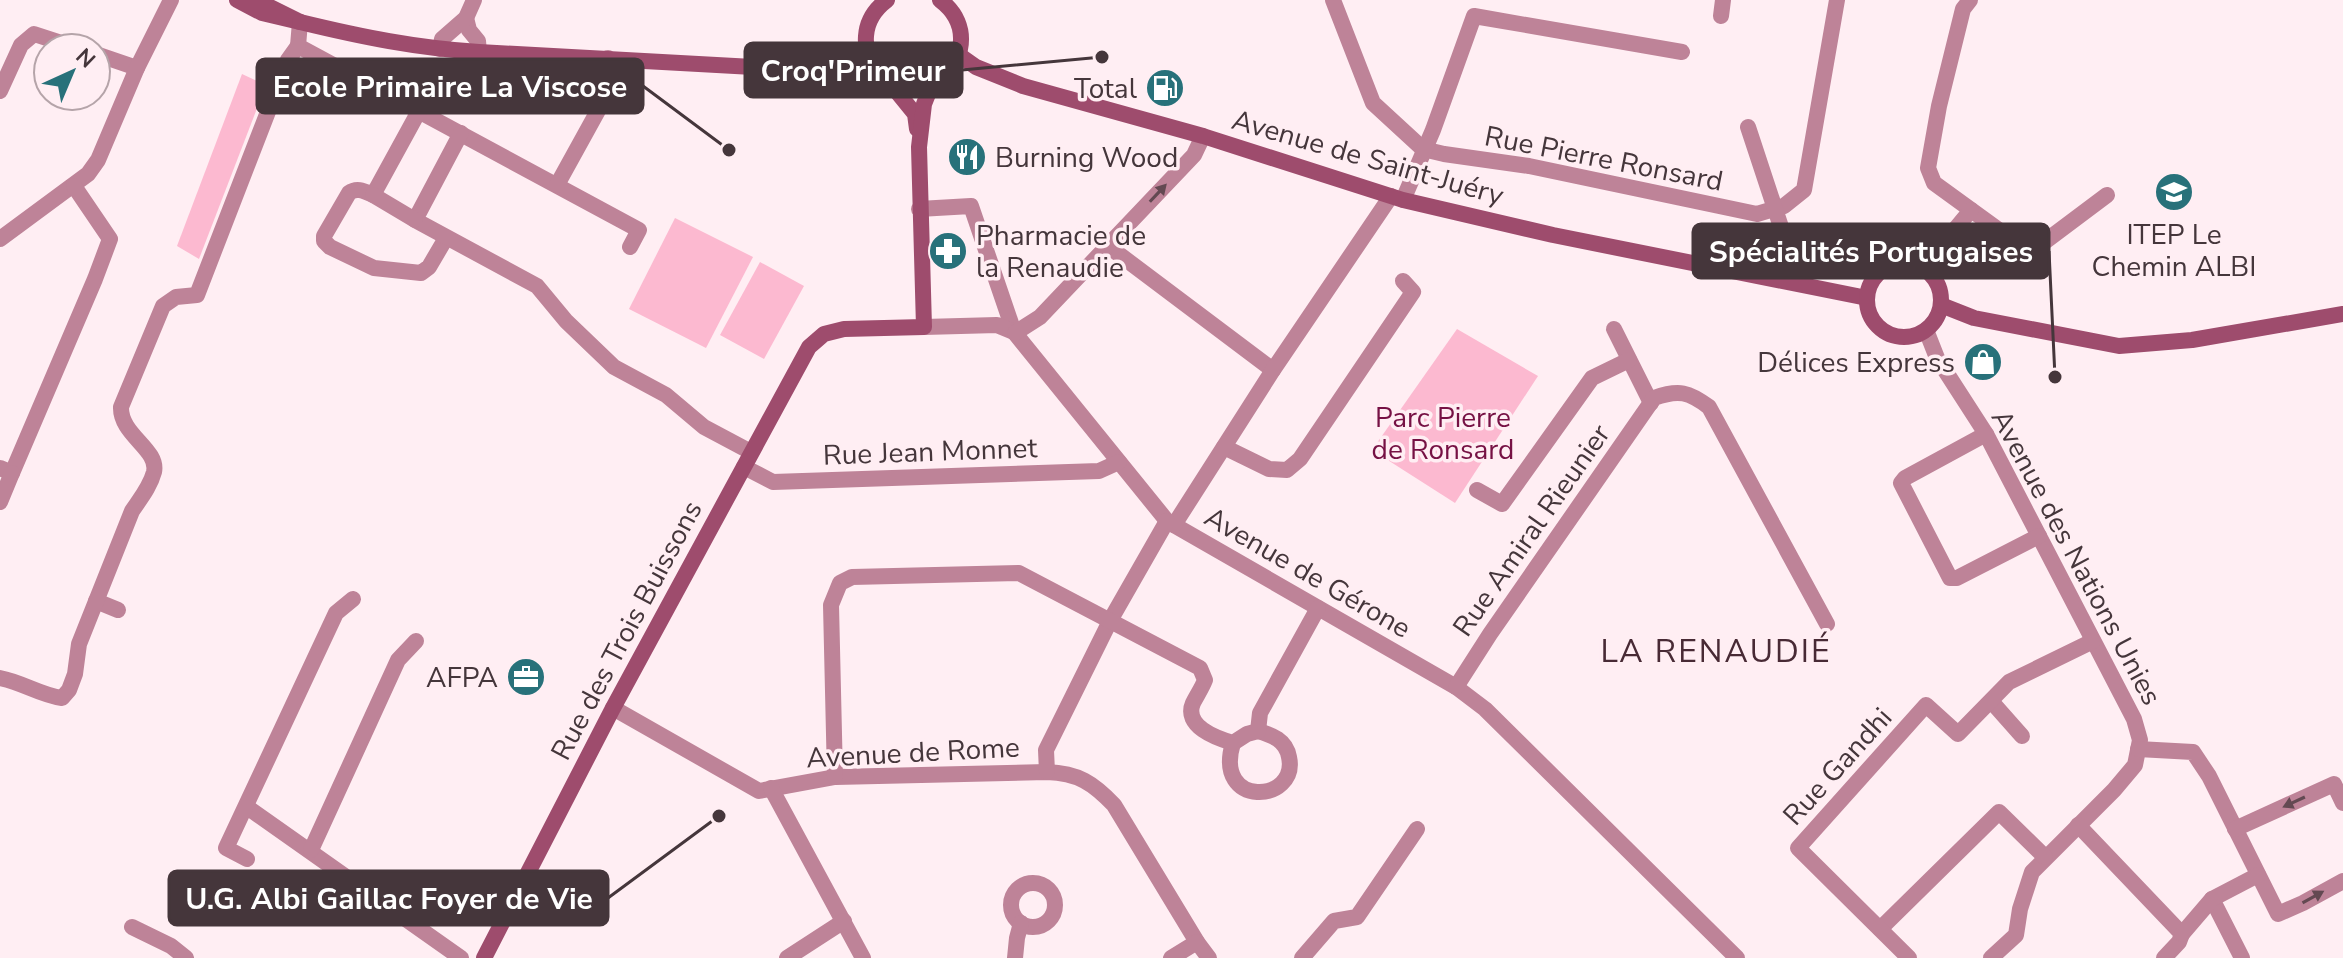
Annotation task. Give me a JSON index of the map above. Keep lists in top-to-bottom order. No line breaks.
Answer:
{"streets":{"main road":["Avenue de Saint-Juéry","Rue des Trois Buissons"],"street":["Rue Pierre Ronsard","Rue Jean Monnet","Rue Amiral Rieunier","Avenue des Nations Unies","Avenue de Gérone","Avenue de Rome","Rue Gandhi"]},"crossings":[["Avenue de Saint-Juéry","Avenue des Nations Unies"],["Rue Jean Monnet","Avenue de Gérone"],["Rue Jean Monnet","Rue des Trois Buissons"],["Rue Amiral Rieunier","Avenue de Gérone"],["Avenue des Nations Unies","Rue Gandhi"],["Rue des Trois Buissons","Avenue de Rome"]],"districts":["LA RENAUDIÉ"],"parks":["Parc Pierre de Ronsard"],"places":{"other":["Croq'Primeur","Ecole Primaire La Viscose","Spécialités Portugaises","U.G. Albi Gaillac Foyer de Vie"],"fuel station":["Total"],"restaurant":["Burning Wood"],"school or university":["ITEP Le Chemin ALBI"],"pharmacy":["Pharmacie de la Renaudie"],"shop":["Délices Express"],"office":["AFPA"]},"north":"top right"}
